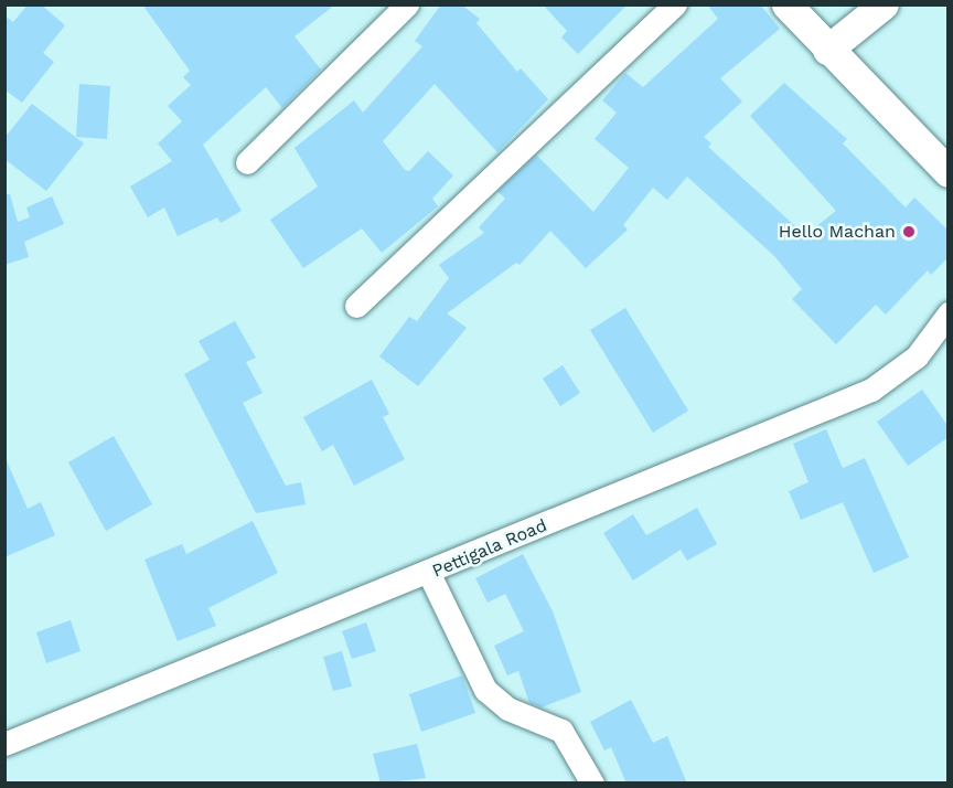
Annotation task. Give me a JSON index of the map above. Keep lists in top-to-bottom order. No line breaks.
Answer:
{"streets":{"street":["Pettigala Road"]},"places":["Hello Machan"]}
